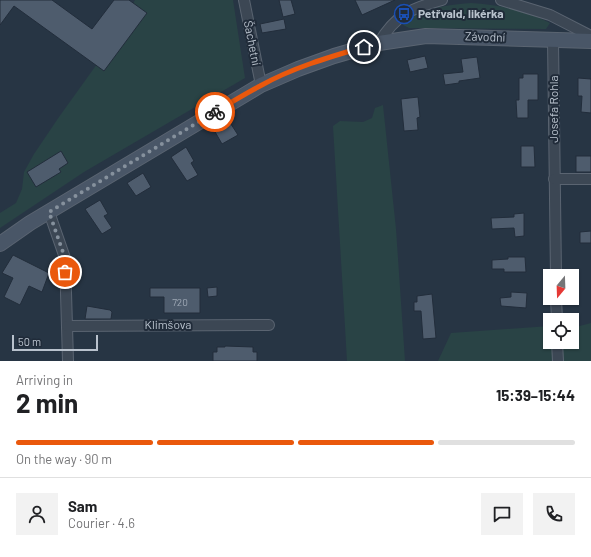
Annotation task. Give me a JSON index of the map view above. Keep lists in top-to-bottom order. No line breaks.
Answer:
{"streets":{"street":["Závodní","Šachetní","Josefa Rohla","Klimšova"]},"crossings":[["Závodní","Šachetní"],["Závodní","Josefa Rohla"]],"places":{"bus stop":["Petřvald, likérka"]},"house_numbers":["720"],"scale_bar":"50 m","north":"bottom","page":{"scale":"50 m","heading":["2 min","Arriving in","15:39–15:44"],"panel":["Sam","Courier · 4.6"],"bar":"On the way · 90 m"}}
